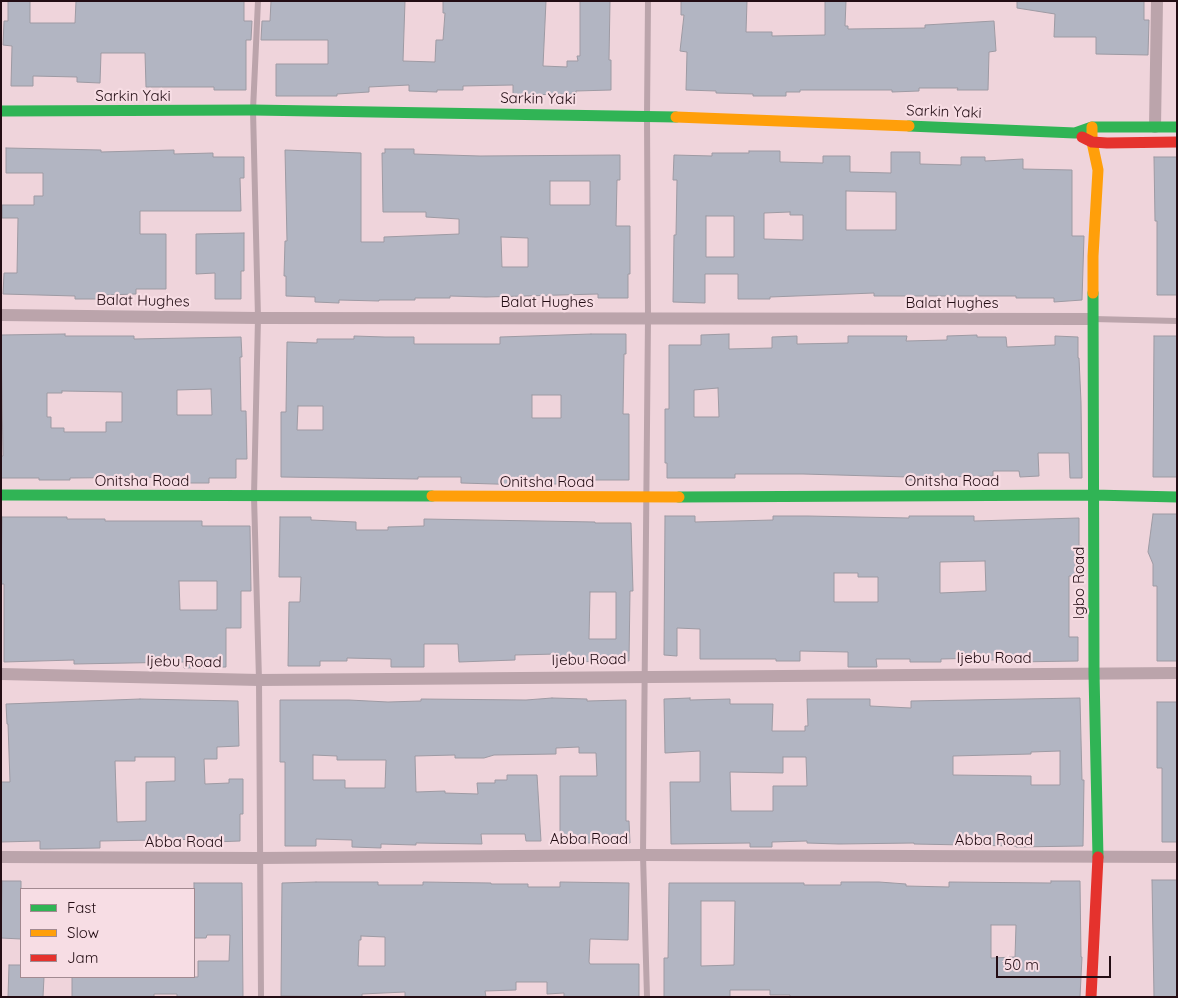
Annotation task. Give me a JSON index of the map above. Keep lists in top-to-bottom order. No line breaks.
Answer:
{"streets":{"street":["Sarkin Yaki","Balat Hughes","Onitsha Road","Igbo Road","Ijebu Road","Abba Road"]},"crossings":[["Sarkin Yaki","Igbo Road"],["Balat Hughes","Igbo Road"],["Onitsha Road","Igbo Road"],["Igbo Road","Ijebu Road"],["Igbo Road","Abba Road"]],"legend":["Fast","Slow","Jam"],"scale_bar":"50 m"}
